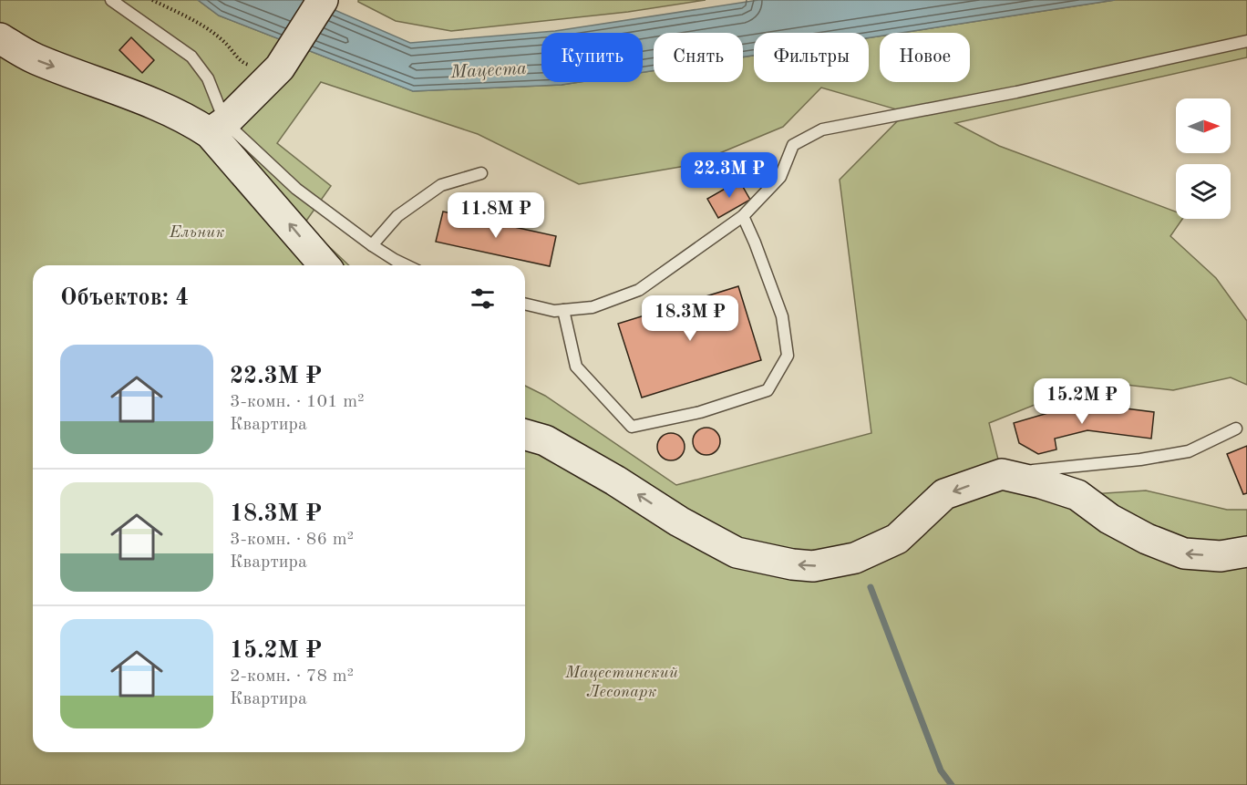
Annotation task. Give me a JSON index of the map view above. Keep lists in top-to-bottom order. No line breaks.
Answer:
{"water":["Мацеста"],"parks":["Ельник","Мацестинский Лесопарк"],"north":"right","page":{"chip":["Купить","Снять","Фильтры","Новое"],"price":["22.3M ₽","11.8M ₽","18.3M ₽","15.2M ₽"],"heading":"Объектов: 4","list":[{"name":"22.3M ₽","note":"3-комн. · 101 m² · Квартира"},{"name":"18.3M ₽","note":"3-комн. · 86 m² · Квартира"},{"name":"15.2M ₽","note":"2-комн. · 78 m² · Квартира"}]}}
